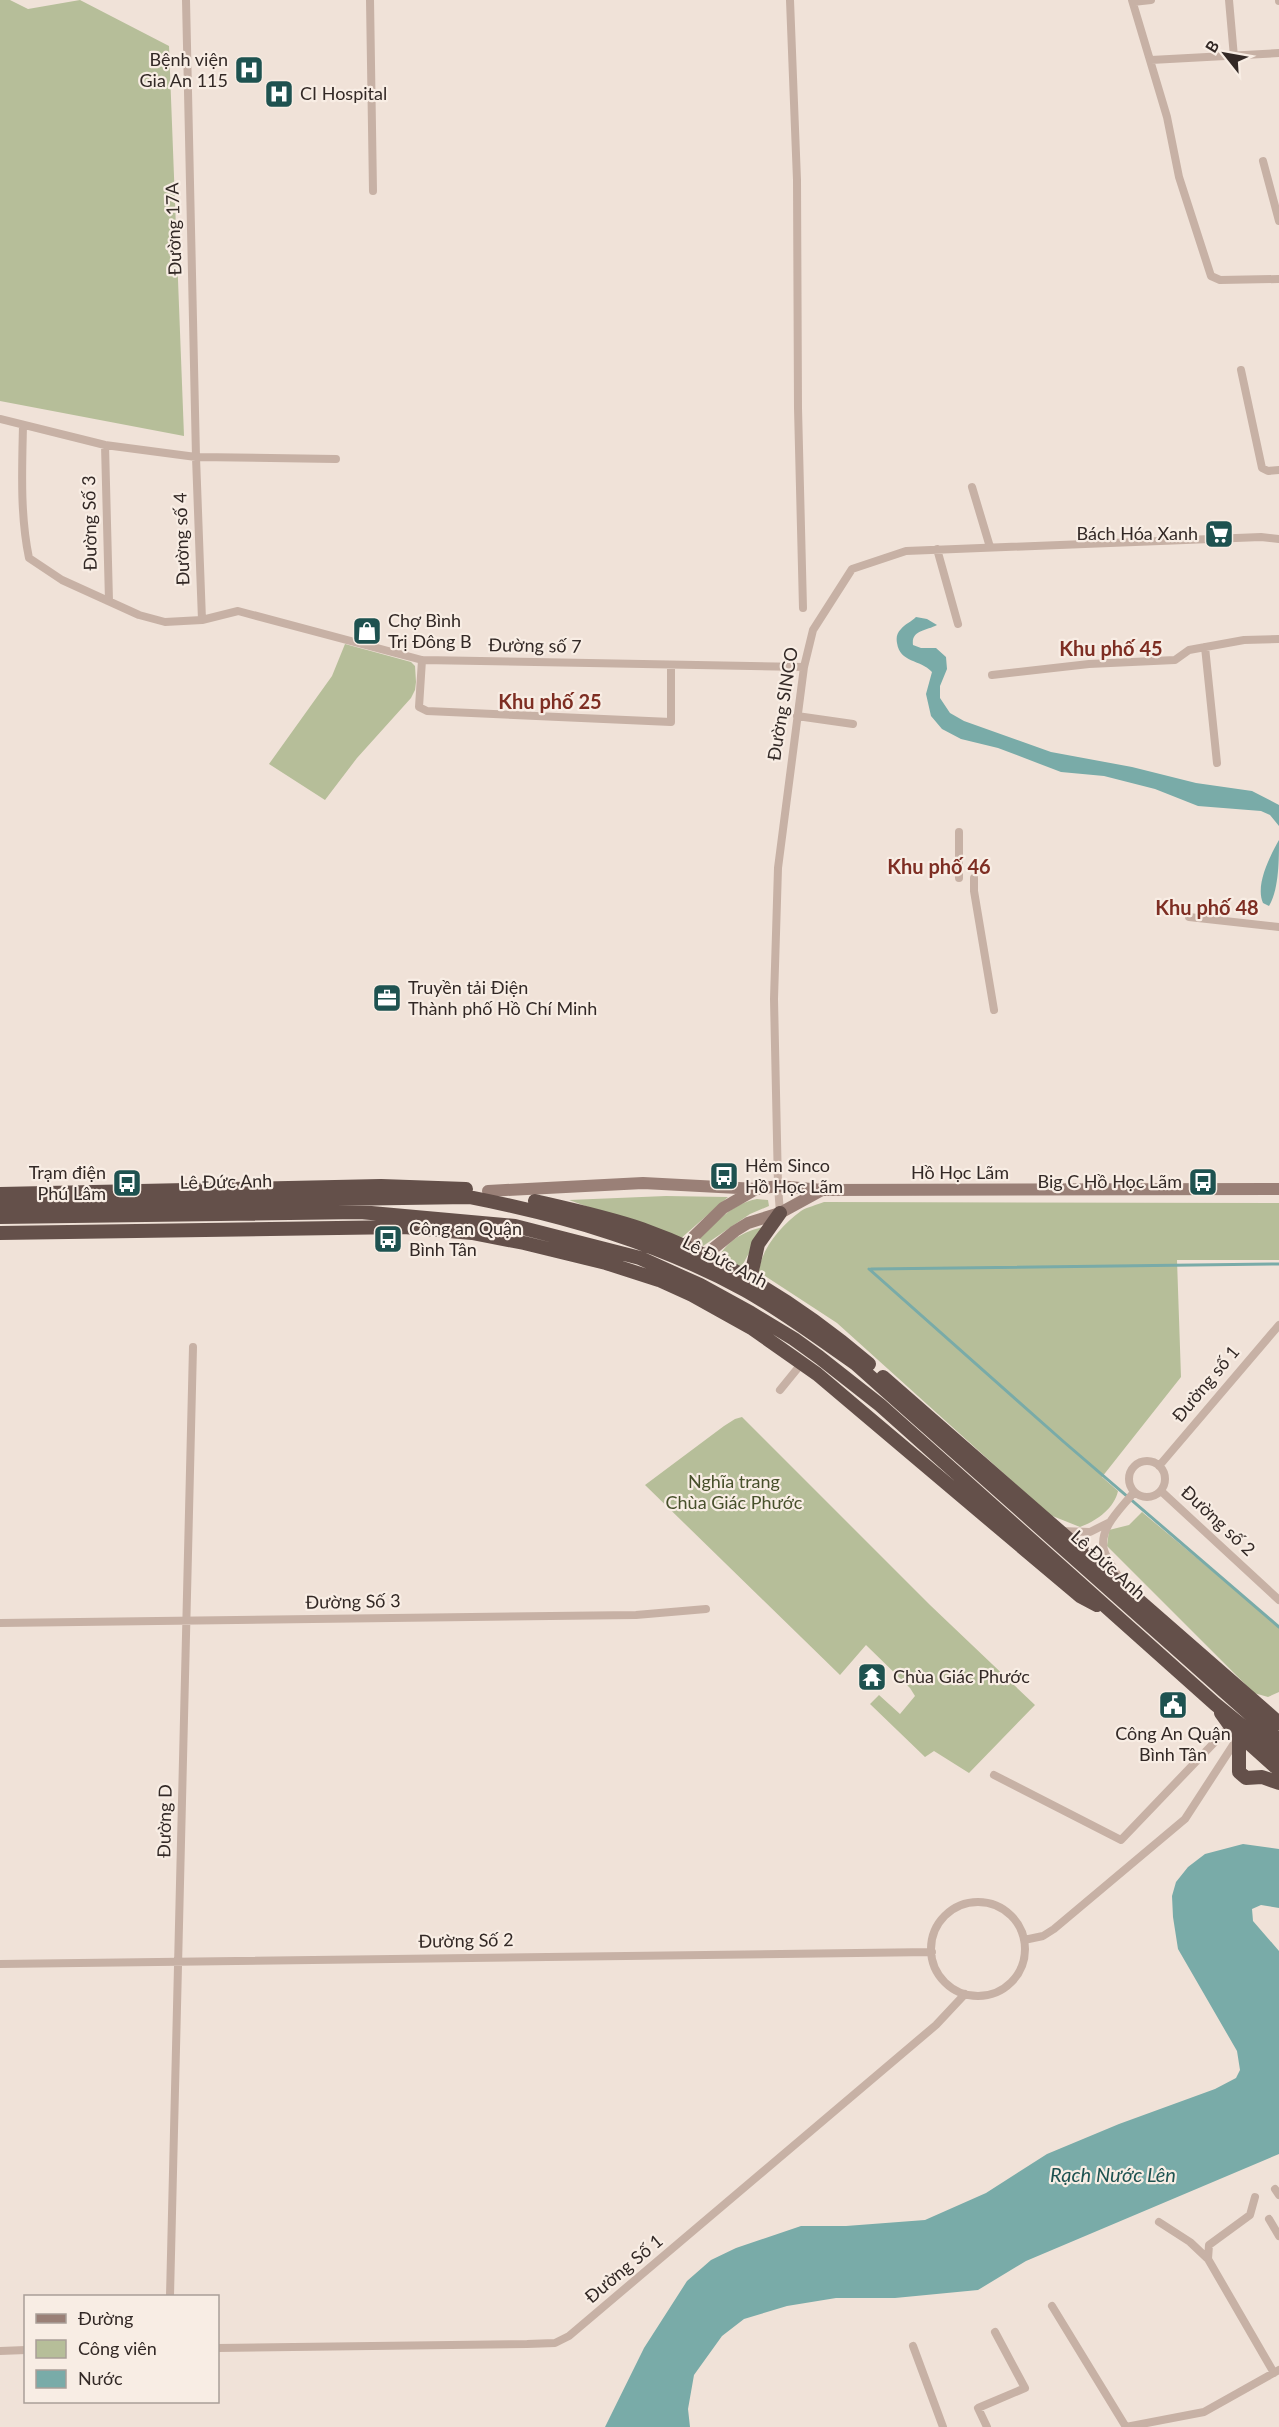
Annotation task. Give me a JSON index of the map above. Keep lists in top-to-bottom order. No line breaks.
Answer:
{"streets":{"highway":["Lê Đức Anh"],"main road":["Hồ Học Lãm"],"street":["Đường 17A","Đường Số 3","Đường số 4","Đường số 7","Đường SINCO","Đường số 1","Đường số 2","Đường D","Đường Số 2","Đường Số 1"]},"crossings":[["Đường 17A","Đường số 4"],["Đường Số 3","Đường số 7"],["Đường Số 3","Đường D"],["Đường số 4","Đường số 7"],["Đường số 7","Đường SINCO"],["Đường SINCO","Hồ Học Lãm"],["Hồ Học Lãm","Lê Đức Anh"],["Đường số 1","Đường số 2"],["Đường D","Đường Số 2"],["Đường Số 2","Đường Số 1"]],"districts":["Khu phố 45","Khu phố 25","Khu phố 46","Khu phố 48"],"water":["Rạch Nước Lên"],"parks":["Nghĩa trang Chùa Giác Phước"],"places":{"hospital":["Bệnh viện Gia An 115","CI Hospital"],"supermarket":["Bách Hóa Xanh"],"shop":["Chợ Bình Trị Đông B"],"office":["Truyền tải Điện Thành phố Hồ Chí Minh"],"bus stop":["Hẻm Sinco Hồ Học Lãm","Big C Hồ Học Lãm","Trạm điện Phú Lâm","Công an Quận Bình Tân"],"temple":["Chùa Giác Phước"],"public building":["Công An Quận Bình Tân"]},"legend":["Đường","Công viên","Nước"],"north":"top left"}
